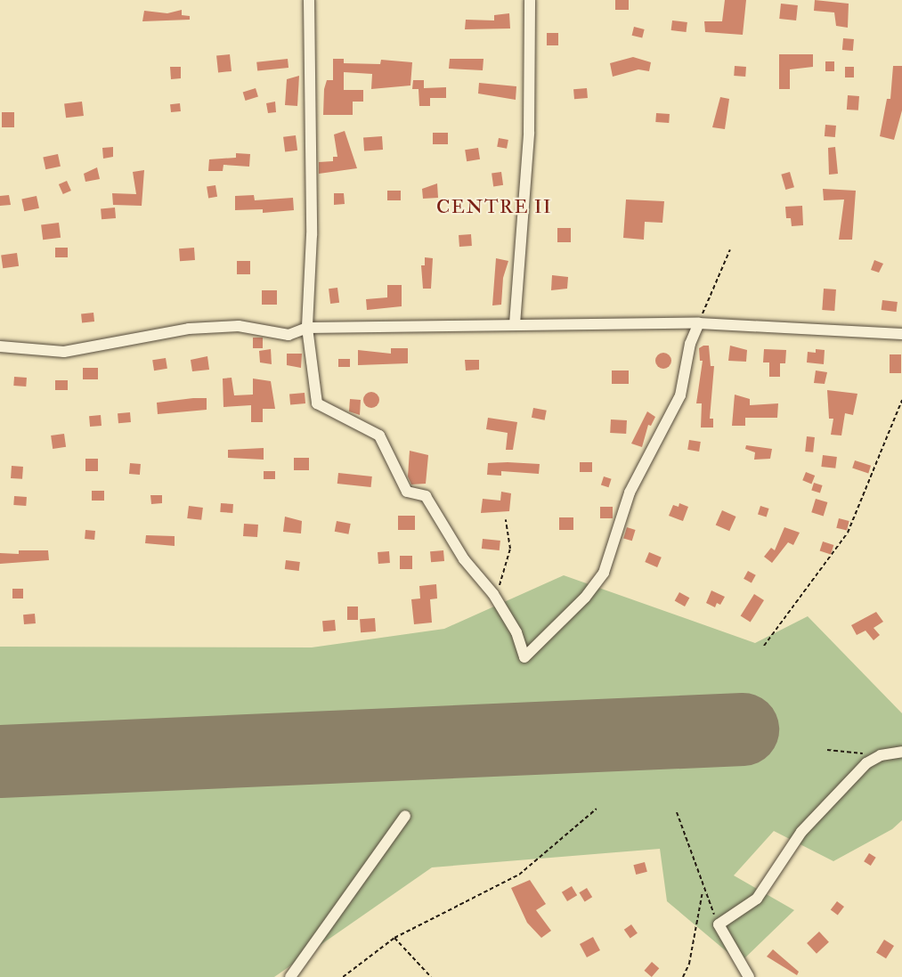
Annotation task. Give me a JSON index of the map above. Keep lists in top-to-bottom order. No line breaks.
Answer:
{"districts":["CENTRE II"]}
